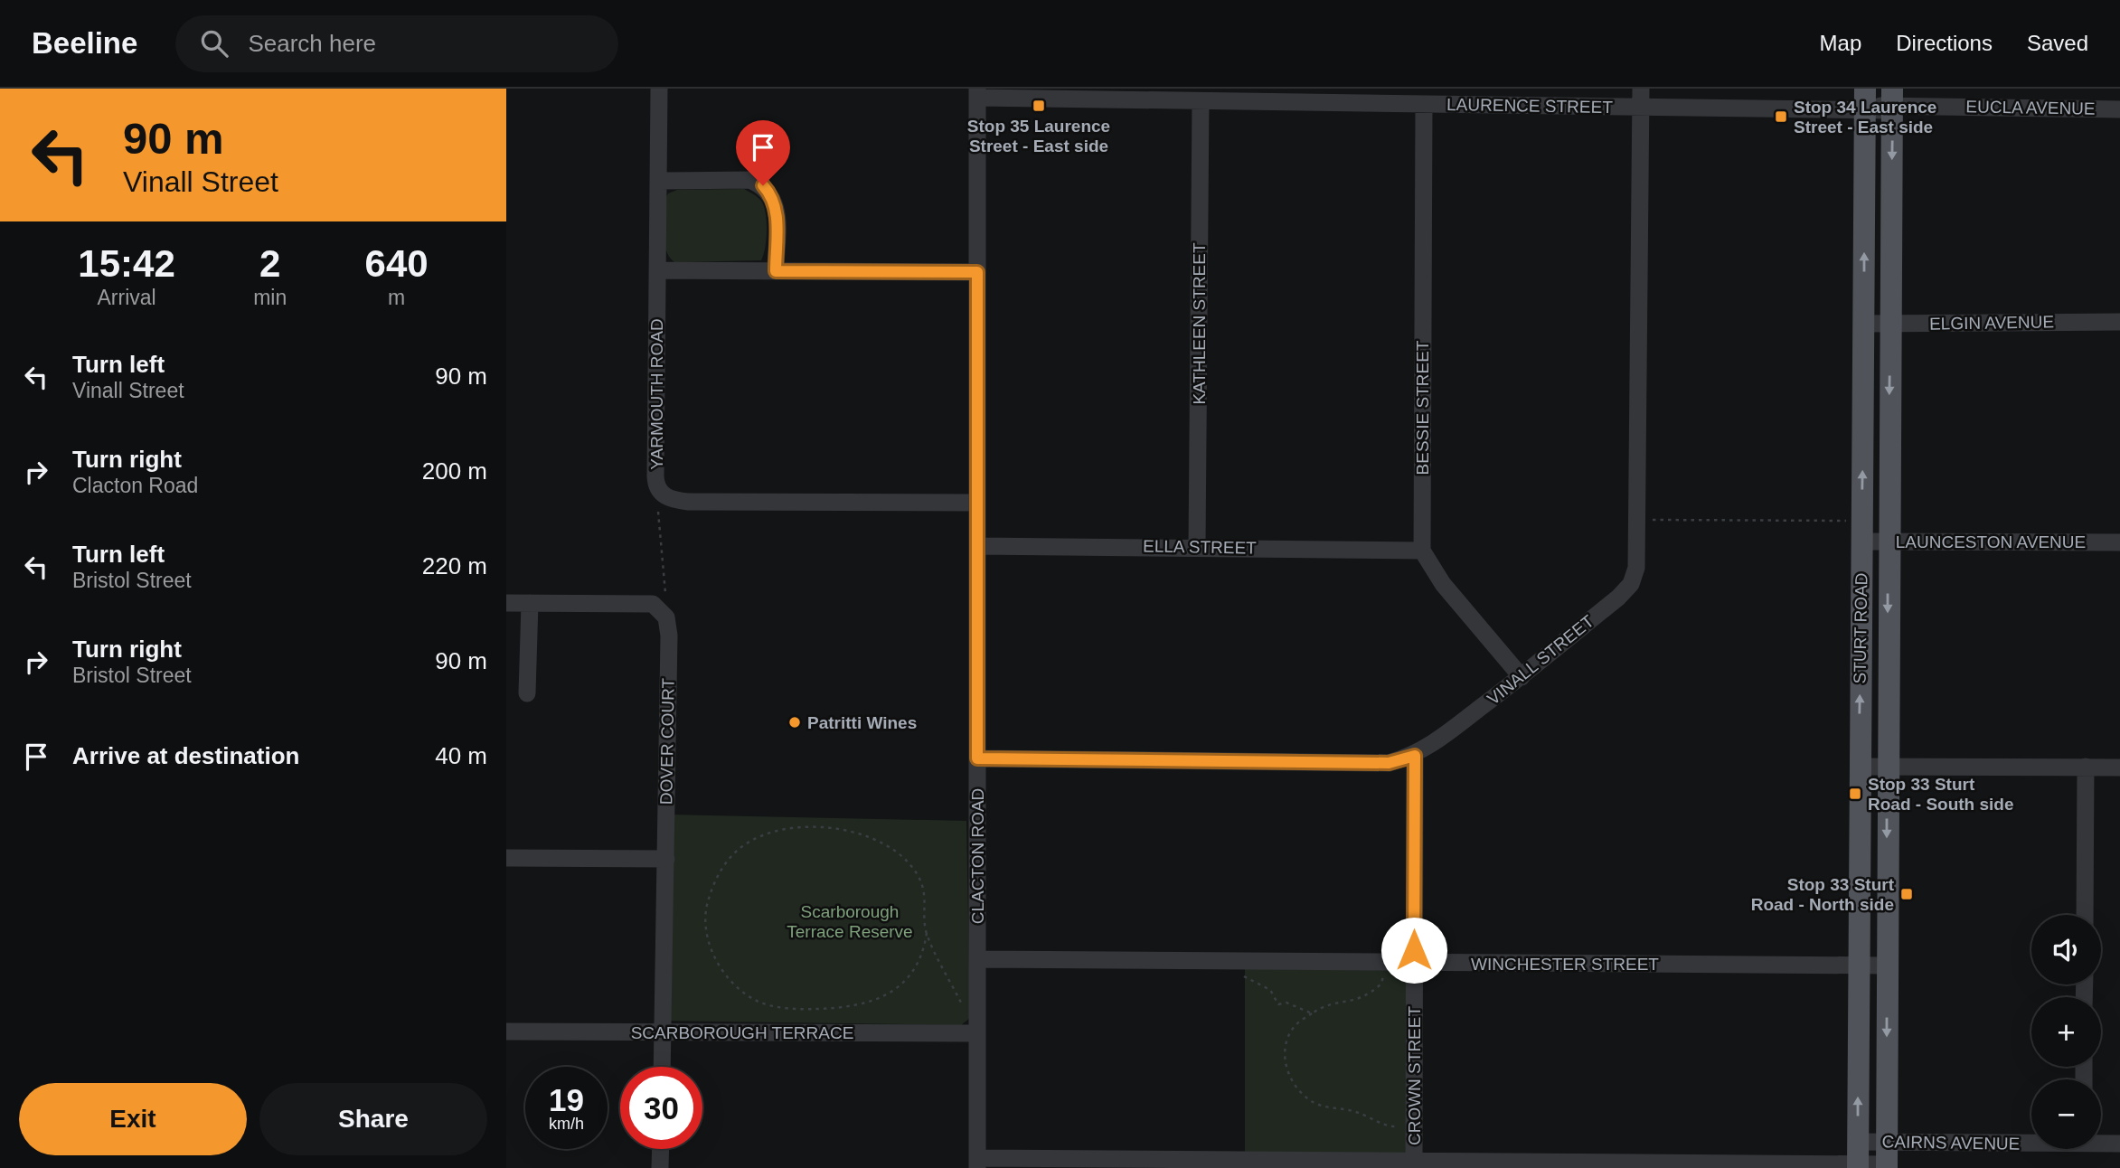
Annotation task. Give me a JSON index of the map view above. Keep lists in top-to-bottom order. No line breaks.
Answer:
{"streets":{"main road":["STURT ROAD"],"street":["LAURENCE STREET","EUCLA AVENUE","ELGIN AVENUE","KATHLEEN STREET","YARMOUTH ROAD","BESSIE STREET","LAUNCESTON AVENUE","ELLA STREET","VINALL STREET","DOVER COURT","CLACTON ROAD","WINCHESTER STREET","SCARBOROUGH TERRACE","CROWN STREET","CAIRNS AVENUE"]},"crossings":[["LAURENCE STREET","EUCLA AVENUE"],["LAURENCE STREET","KATHLEEN STREET"],["LAURENCE STREET","BESSIE STREET"],["LAURENCE STREET","STURT ROAD"],["LAURENCE STREET","VINALL STREET"],["LAURENCE STREET","CLACTON ROAD"],["EUCLA AVENUE","STURT ROAD"],["ELGIN AVENUE","STURT ROAD"],["KATHLEEN STREET","ELLA STREET"],["YARMOUTH ROAD","CLACTON ROAD"],["BESSIE STREET","ELLA STREET"],["LAUNCESTON AVENUE","STURT ROAD"],["ELLA STREET","CLACTON ROAD"],["STURT ROAD","WINCHESTER STREET"],["STURT ROAD","CAIRNS AVENUE"],["VINALL STREET","CLACTON ROAD"],["VINALL STREET","CROWN STREET"],["DOVER COURT","SCARBOROUGH TERRACE"],["CLACTON ROAD","WINCHESTER STREET"],["CLACTON ROAD","SCARBOROUGH TERRACE"],["CLACTON ROAD","CAIRNS AVENUE"],["WINCHESTER STREET","CROWN STREET"],["CROWN STREET","CAIRNS AVENUE"]],"parks":["Scarborough Terrace Reserve"],"places":{"transit":["Stop 35 Laurence Street - East side","Stop 34 Laurence Street - East side","Stop 33 Sturt Road - South side","Stop 33 Sturt Road - North side"],"other":["Patritti Wines"]},"page":{"header":"Beeline","search":"Search here","nav":["Map","Directions","Saved"],"turn":["90 m","Vinall Street"],"eta":["15:42","Arrival","2","min","640","m"],"list":[{"name":"Turn left","note":"Vinall Street","value":"90 m"},{"name":"Turn right","note":"Clacton Road","value":"200 m"},{"name":"Turn left","note":"Bristol Street","value":"220 m"},{"name":"Turn right","note":"Bristol Street","value":"90 m"},{"name":"Arrive at destination","value":"40 m"}],"map_buttons":["+","−"],"speed":"19 km/h","limit":"30","buttons":["Exit","Share"]}}
